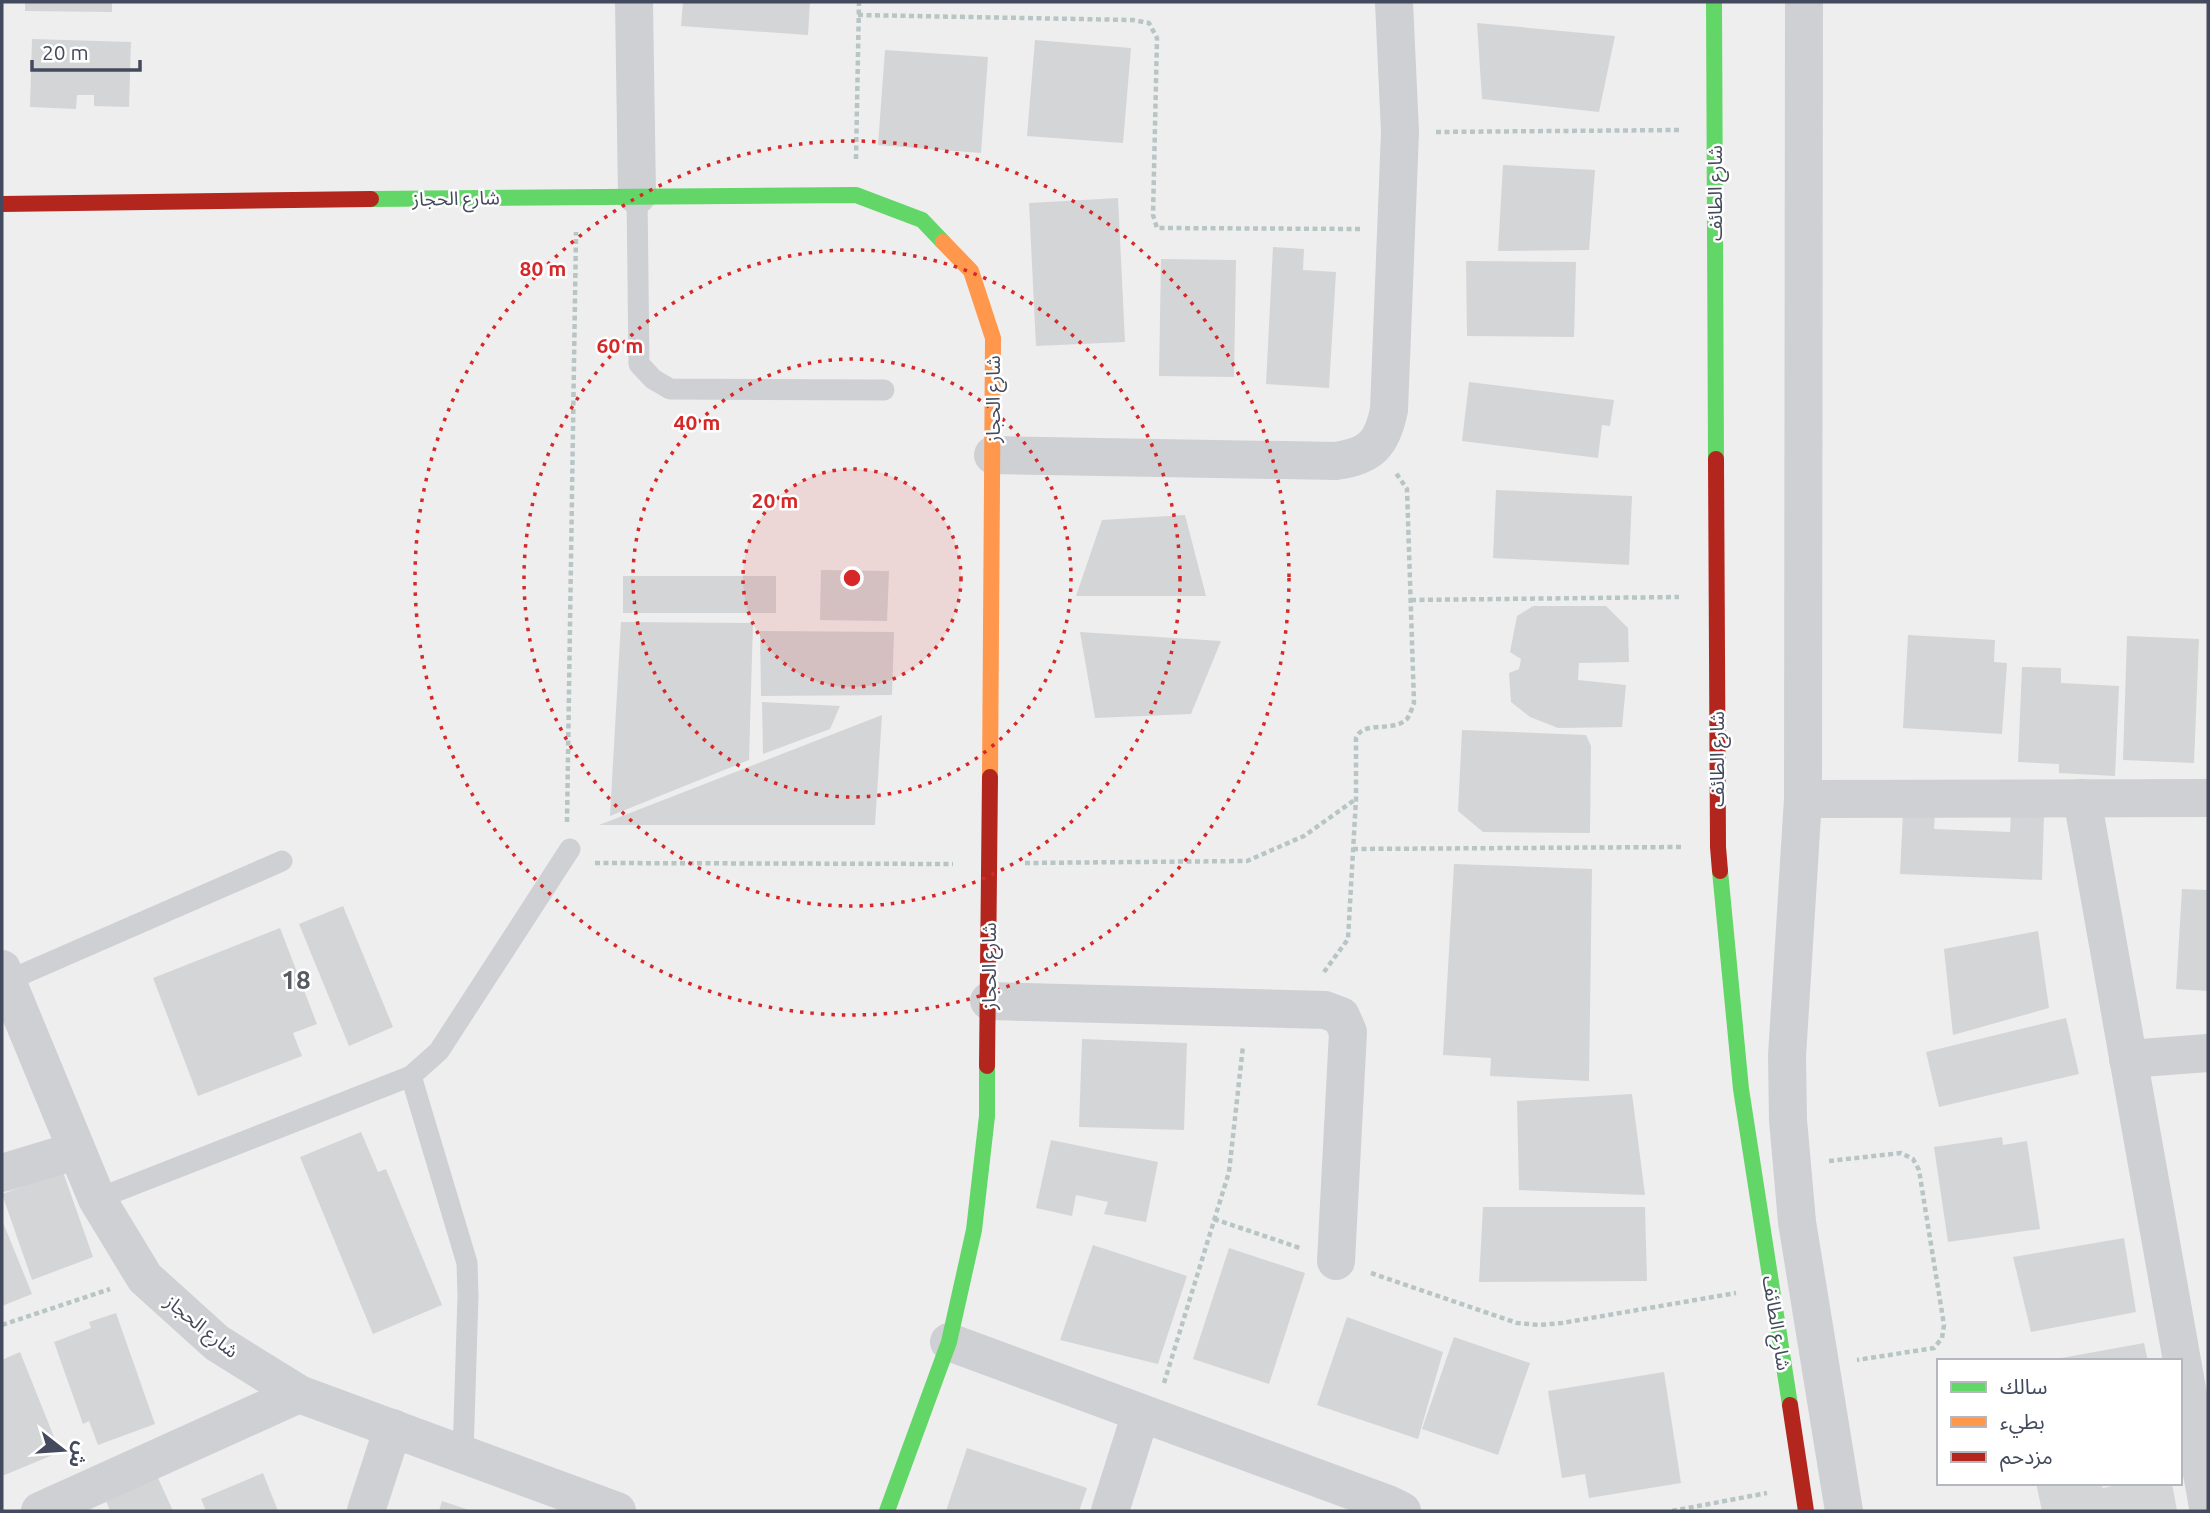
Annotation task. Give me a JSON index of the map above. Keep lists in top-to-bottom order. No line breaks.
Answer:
{"streets":{"street":["شارع الطائف","شارع الحجاز"]},"districts":["18"],"legend":["سالك","بطيء","مزدحم"],"scale_bar":"20 m","north":"right","rings":["80 m","60 m","40 m","20 m"]}
